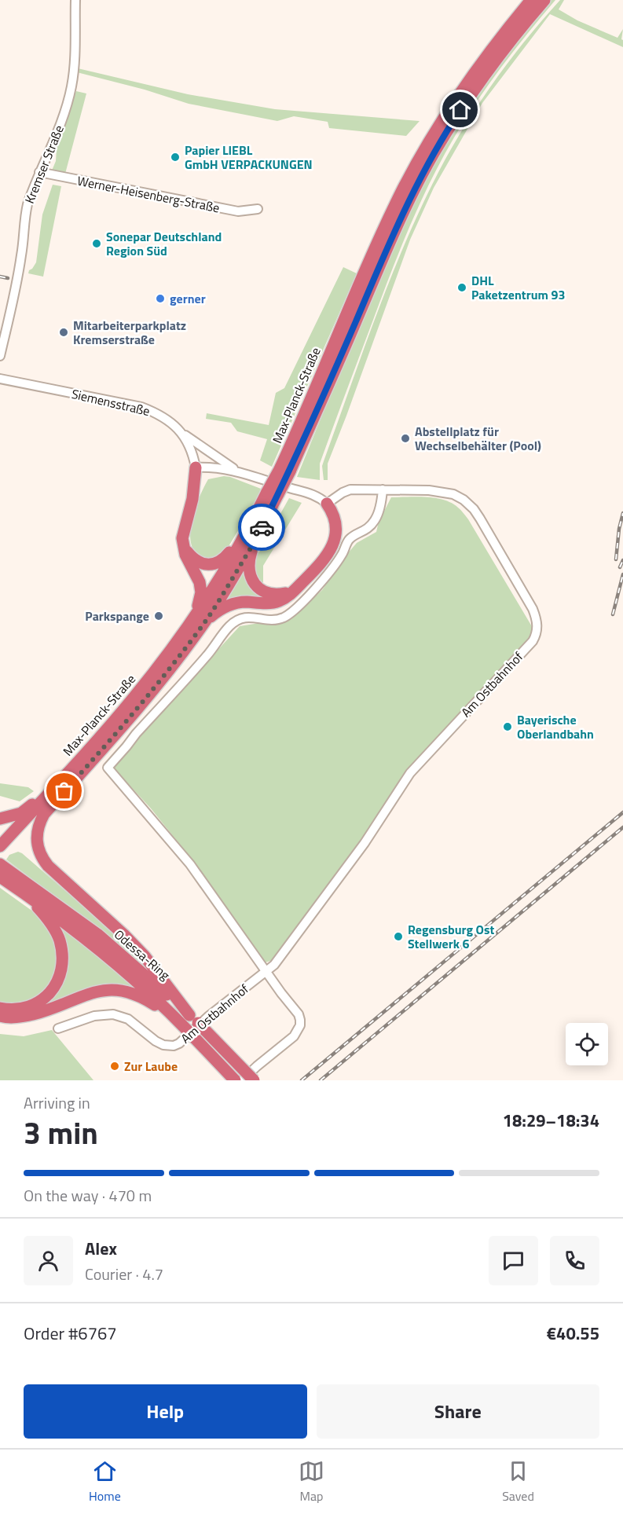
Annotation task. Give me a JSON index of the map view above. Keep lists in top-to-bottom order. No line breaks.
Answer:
{"streets":{"highway":["Max-Planck-Straße","Odessa-Ring"],"street":["Kremser Straße","Werner-Heisenberg-Straße","Siemensstraße","Am Ostbahnhof"]},"crossings":[["Kremser Straße","Werner-Heisenberg-Straße"]],"places":["Papier LIEBL GmbH VERPACKUNGEN","Sonepar Deutschland Region Süd","DHL Paketzentrum 93","gerner","Mitarbeiterparkplatz Kremserstraße","Abstellplatz für Wechselbehälter (Pool)","Parkspange","Bayerische Oberlandbahn","Regensburg Ost Stellwerk 6","Zur Laube"],"page":{"heading":["3 min","Arriving in","18:29–18:34"],"panel":["Alex","Courier · 4.7","Order #6767","€40.55"],"bar":"On the way · 470 m","buttons":["Help","Share"],"tabs":["Home","Map","Saved"]}}
